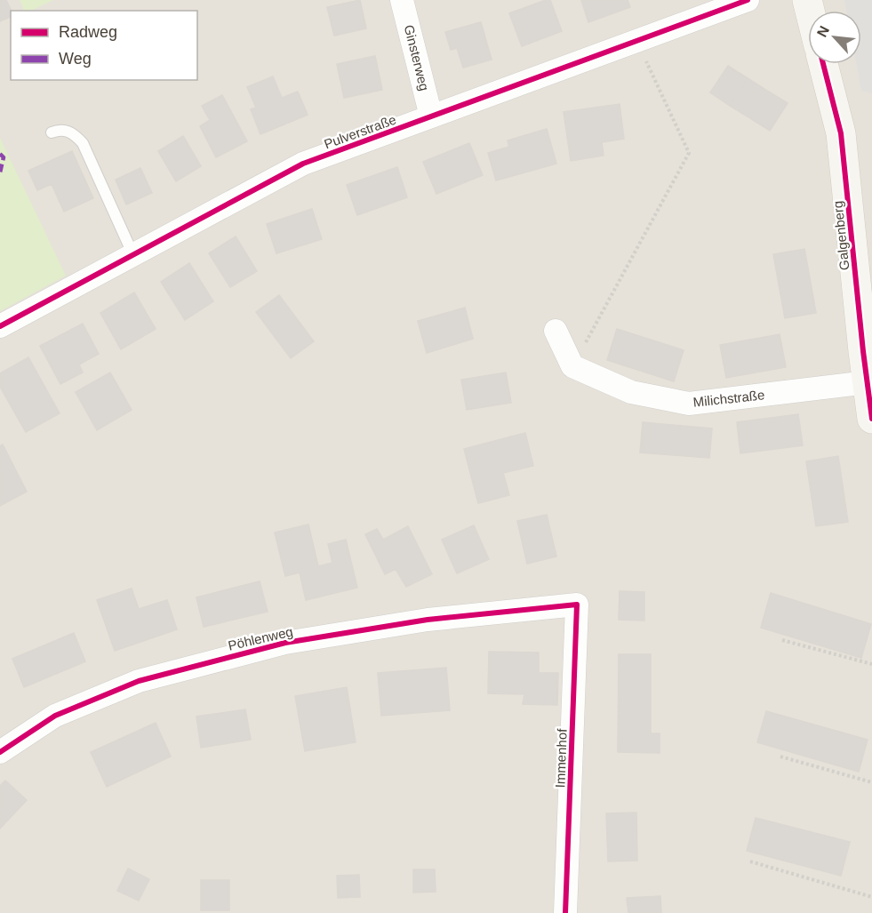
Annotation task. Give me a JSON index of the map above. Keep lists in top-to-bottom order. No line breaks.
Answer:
{"streets":{"street":["Ginsterweg","Pulverstraße","Galgenberg","Milichstraße","Pöhlenweg","Immenhof"]},"crossings":[["Ginsterweg","Pulverstraße"],["Galgenberg","Milichstraße"],["Pöhlenweg","Immenhof"]],"legend":["Radweg","Weg"],"north":"top left"}
